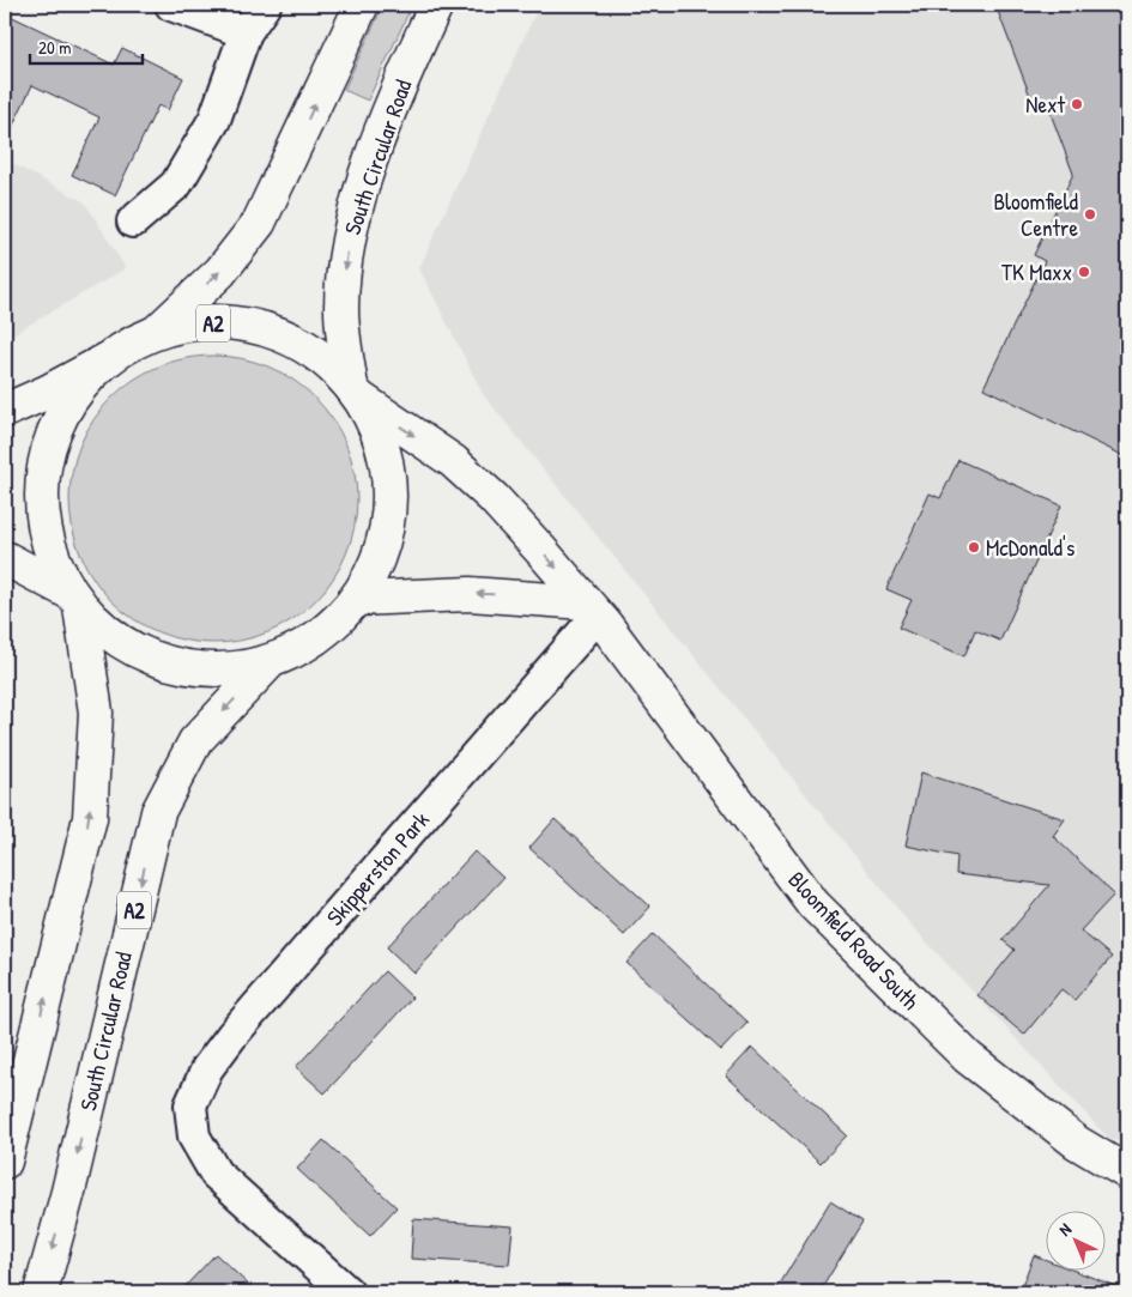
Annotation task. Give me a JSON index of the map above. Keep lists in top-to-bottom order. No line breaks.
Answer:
{"streets":{"main road":["South Circular Road","A2","Bloomfield Road South"],"street":["Skipperston Park"]},"crossings":[["South Circular Road","A2"],["South Circular Road","Bloomfield Road South"],["A2","Bloomfield Road South"],["Skipperston Park","Bloomfield Road South"]],"places":["Next","Bloomfield Centre","TK Maxx","McDonald's"],"scale_bar":"20 m","north":"top left"}
